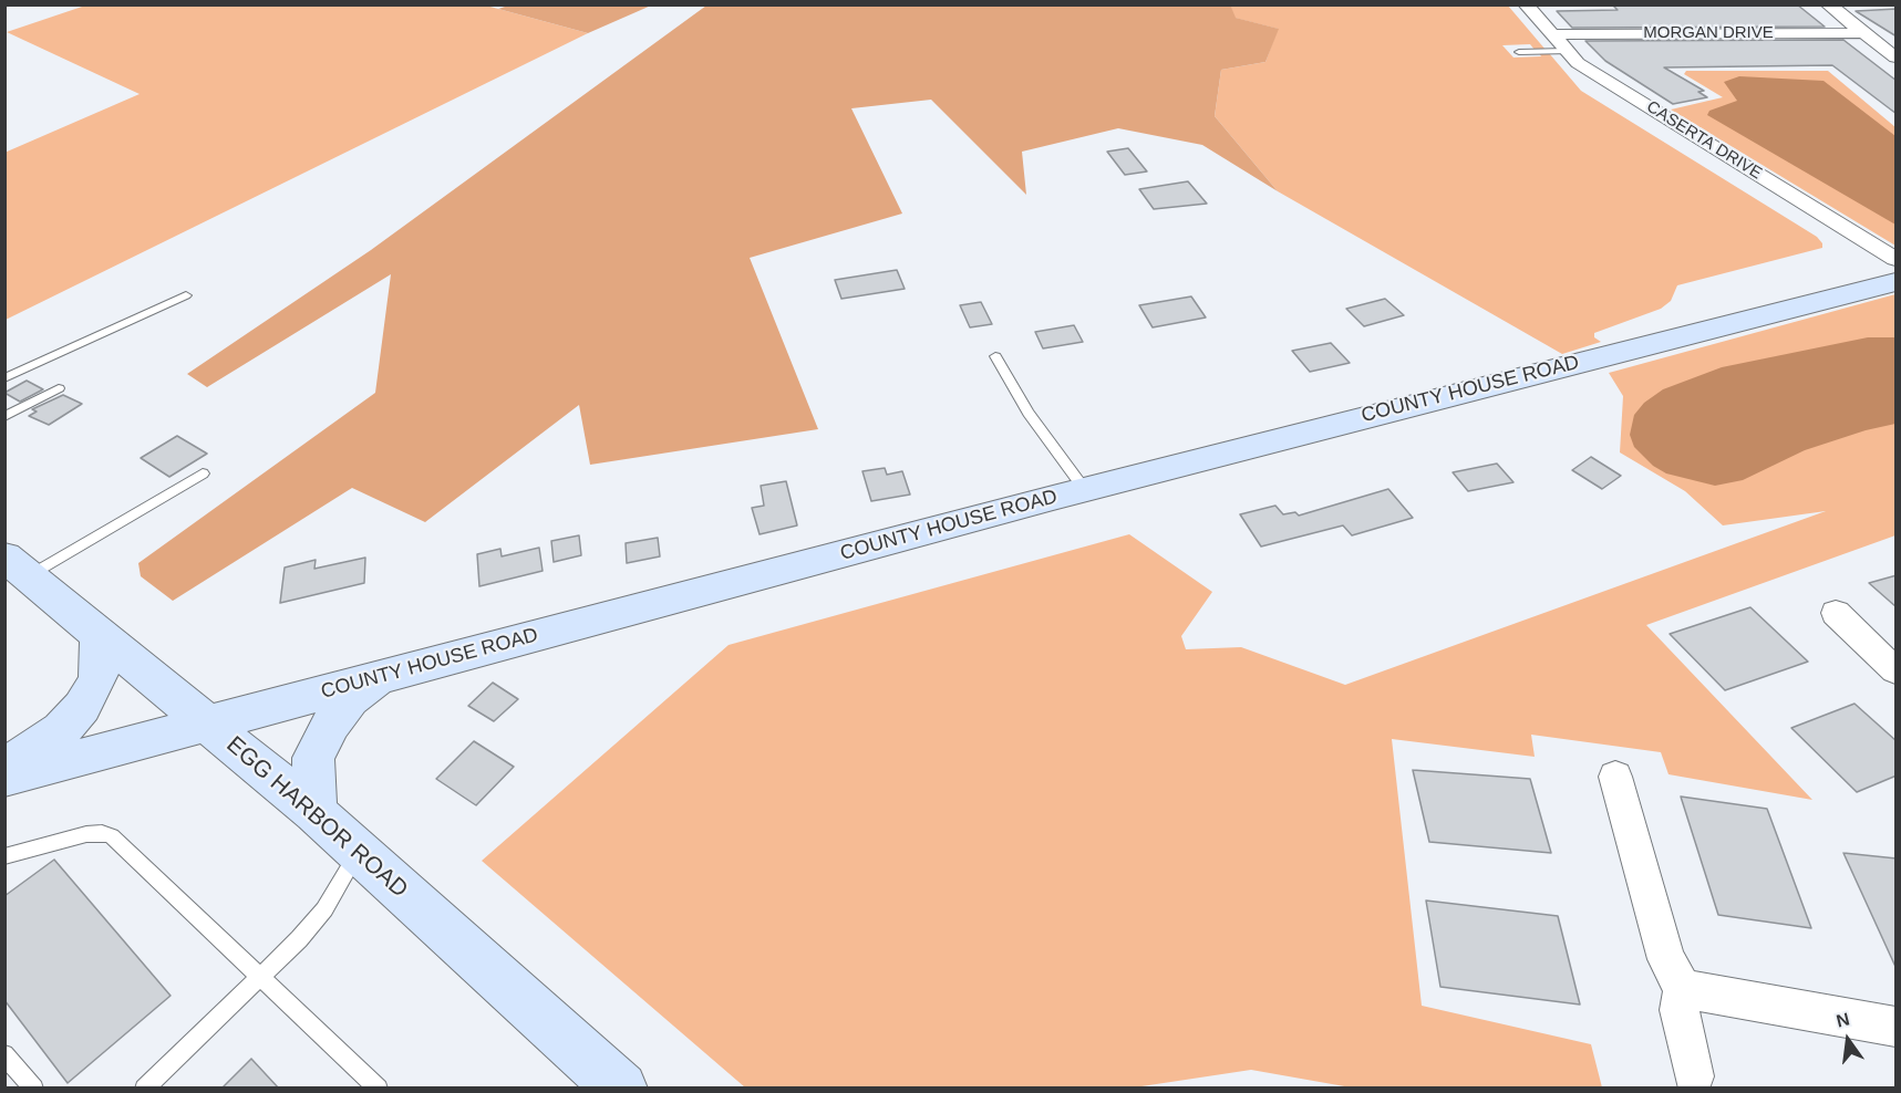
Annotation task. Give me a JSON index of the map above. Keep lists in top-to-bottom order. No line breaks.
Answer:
{"streets":{"street":["MORGAN DRIVE","CASERTA DRIVE","COUNTY HOUSE ROAD","EGG HARBOR ROAD"]},"crossings":[["MORGAN DRIVE","CASERTA DRIVE"],["COUNTY HOUSE ROAD","EGG HARBOR ROAD"]],"north":"top"}
